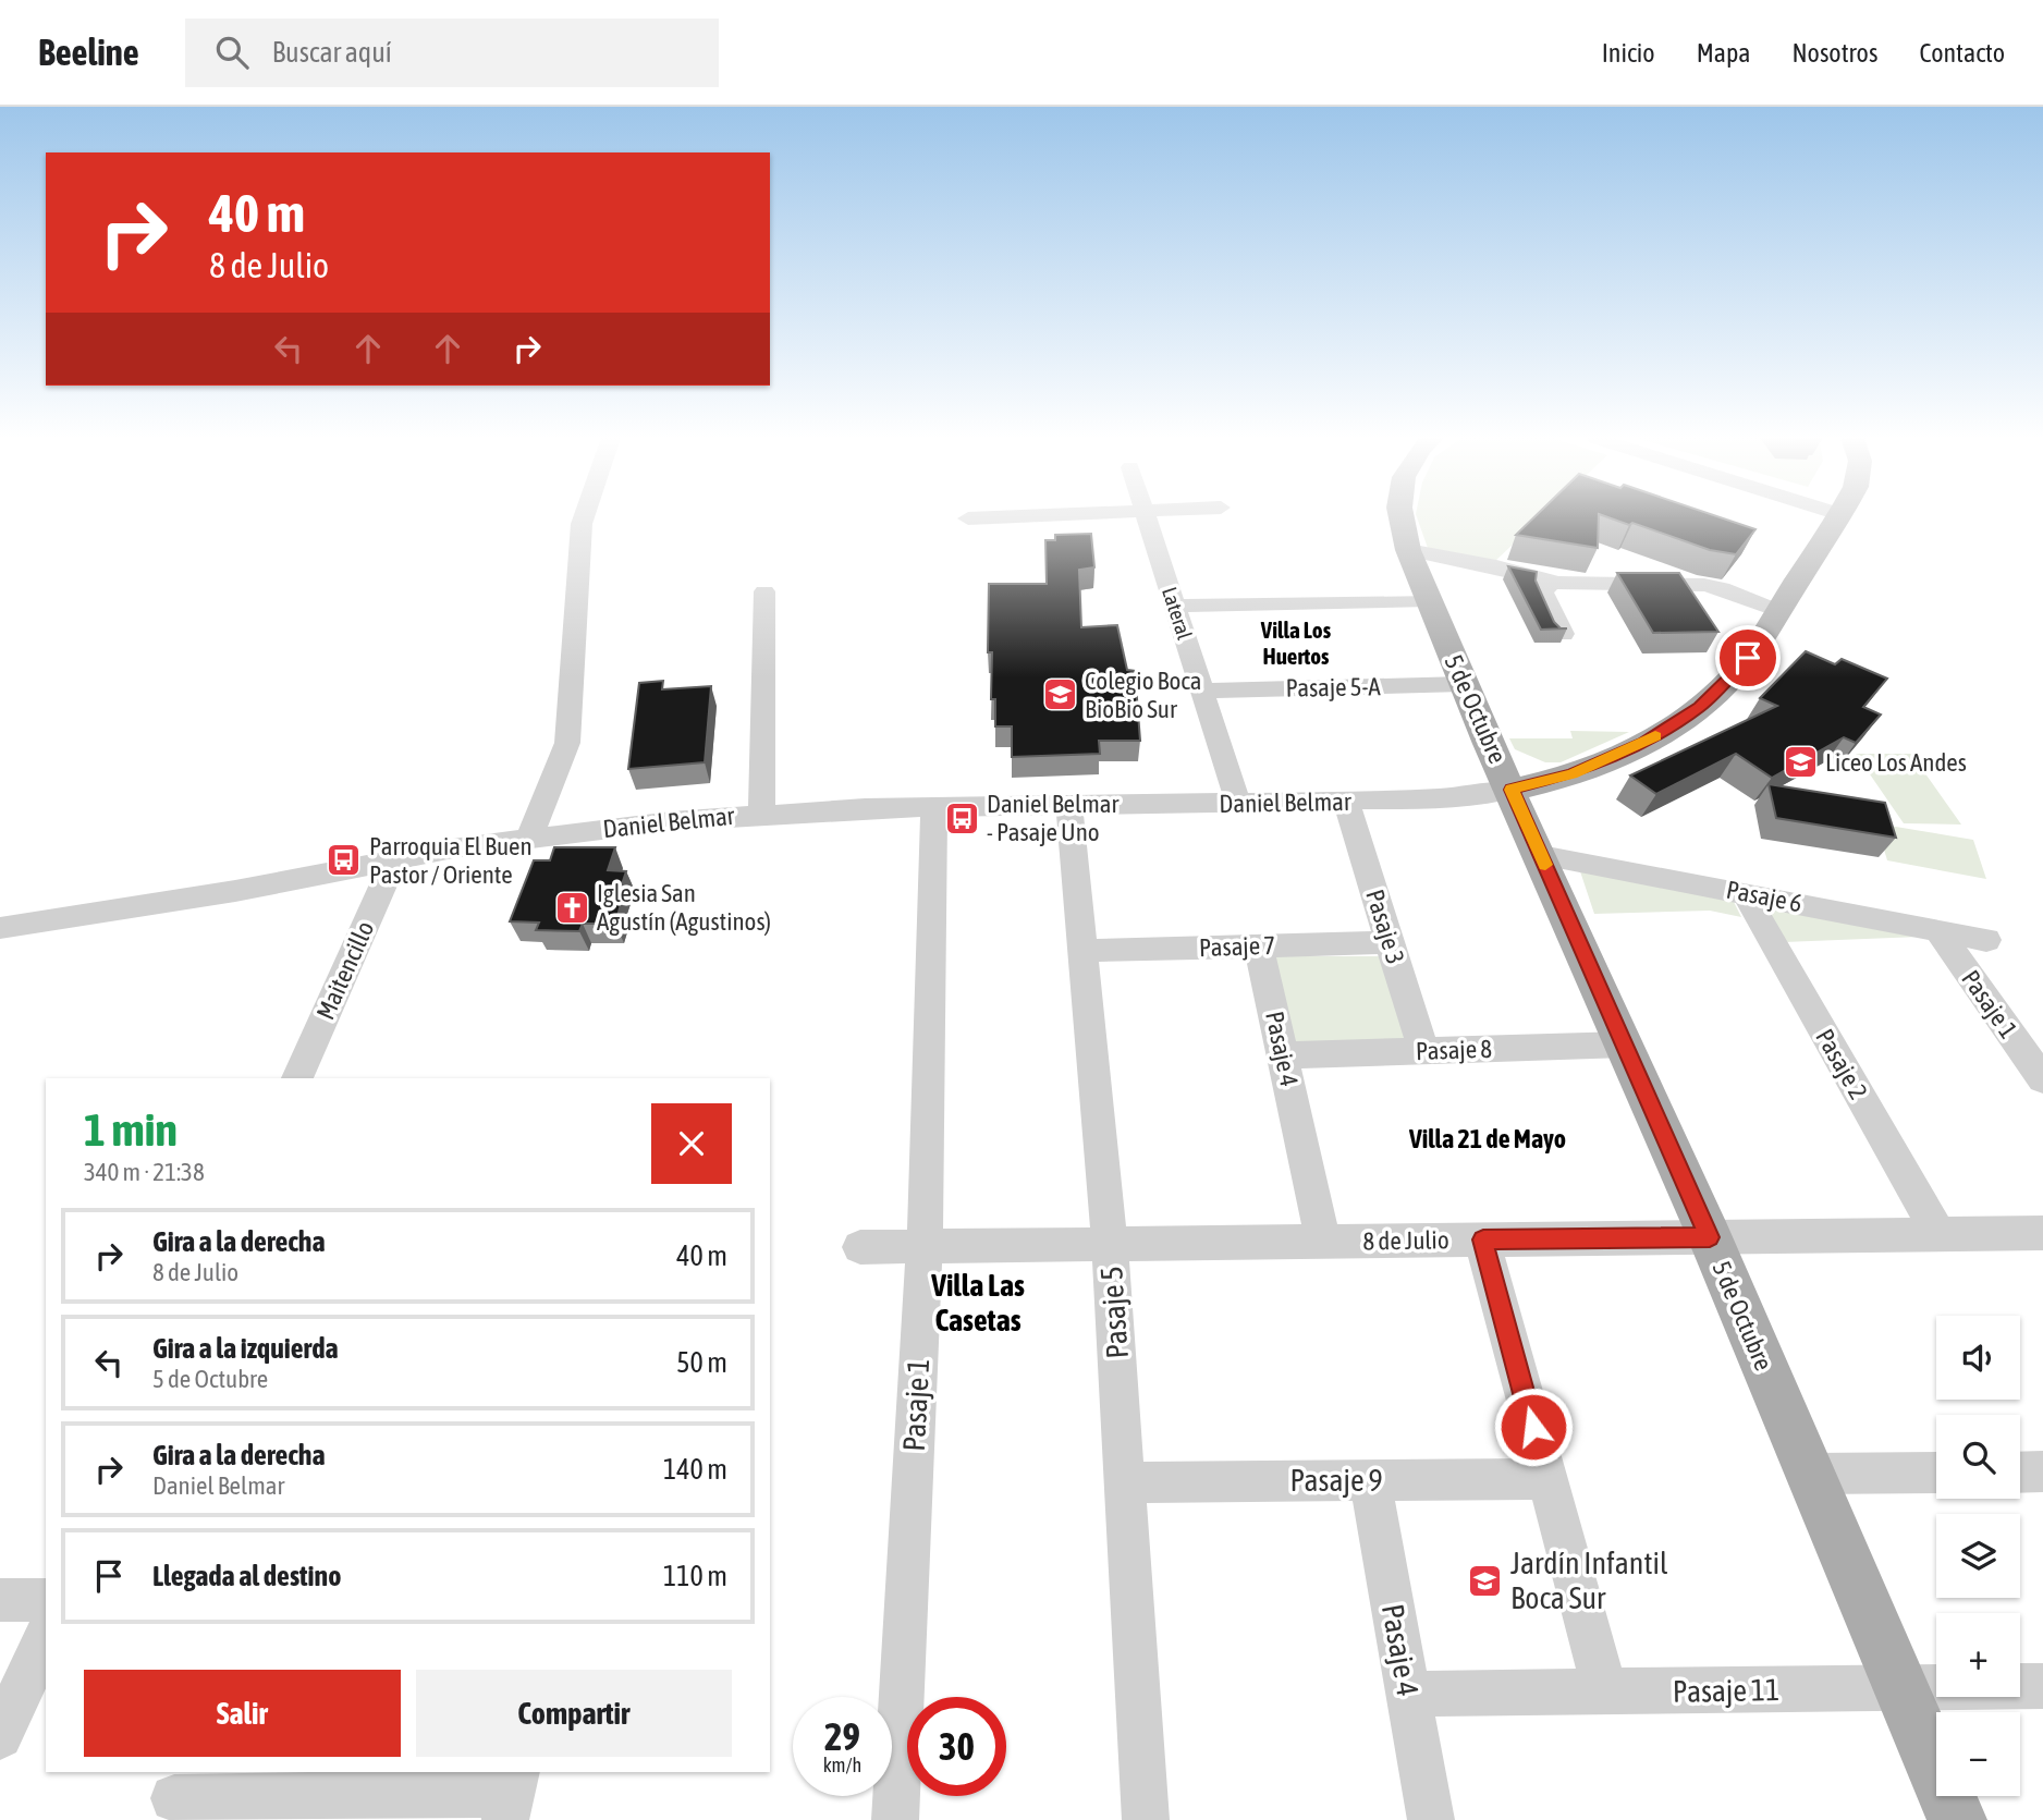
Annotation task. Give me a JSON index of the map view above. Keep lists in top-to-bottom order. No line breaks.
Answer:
{"streets":{"main road":["5 de Octubre","Daniel Belmar"],"street":["Lateral","Pasaje 5-A","Pasaje 6","Pasaje 3","Pasaje 7","Maitencillo","Pasaje 1","Pasaje 4","Pasaje 8","Pasaje 2","8 de Julio","Pasaje 5","Pasaje 9","Pasaje 11"]},"crossings":[["Lateral","Pasaje 5-A"],["Lateral","Daniel Belmar"],["Pasaje 5-A","5 de Octubre"],["5 de Octubre","Daniel Belmar"],["5 de Octubre","Pasaje 6"],["5 de Octubre","Pasaje 8"],["5 de Octubre","8 de Julio"],["5 de Octubre","Pasaje 11"],["Daniel Belmar","Pasaje 3"],["Daniel Belmar","Maitencillo"],["Daniel Belmar","Pasaje 1"],["Daniel Belmar","Pasaje 5"],["Pasaje 6","Pasaje 1"],["Pasaje 6","Pasaje 2"],["Pasaje 3","Pasaje 7"],["Pasaje 3","Pasaje 8"],["Pasaje 7","Pasaje 4"],["Pasaje 7","Pasaje 5"],["Pasaje 1","8 de Julio"],["Pasaje 4","Pasaje 8"],["Pasaje 4","8 de Julio"],["Pasaje 4","Pasaje 9"],["Pasaje 4","Pasaje 11"],["Pasaje 2","8 de Julio"],["8 de Julio","Pasaje 5"],["Pasaje 5","Pasaje 9"]],"districts":["Villa Los Huertos","Villa 21 de Mayo","Villa Las Casetas"],"places":{"school or university":["Colegio Boca BioBio Sur","Liceo Los Andes","Jardín Infantil Boca Sur"],"bus stop":["Daniel Belmar - Pasaje Uno","Parroquia El Buen Pastor / Oriente"],"church":["Iglesia San Agustín (Agustinos)"]},"page":{"header":"Beeline","search":"Buscar aquí","nav":["Inicio","Mapa","Nosotros","Contacto"],"turn":["40 m","8 de Julio"],"heading":["1 min","340 m · 21:38"],"list":[{"name":"Gira a la derecha","note":"8 de Julio","value":"40 m"},{"name":"Gira a la izquierda","note":"5 de Octubre","value":"50 m"},{"name":"Gira a la derecha","note":"Daniel Belmar","value":"140 m"},{"name":"Llegada al destino","value":"110 m"}],"map_buttons":["+","−"],"buttons":["Salir","Compartir"],"speed":"29 km/h","limit":"30"}}
